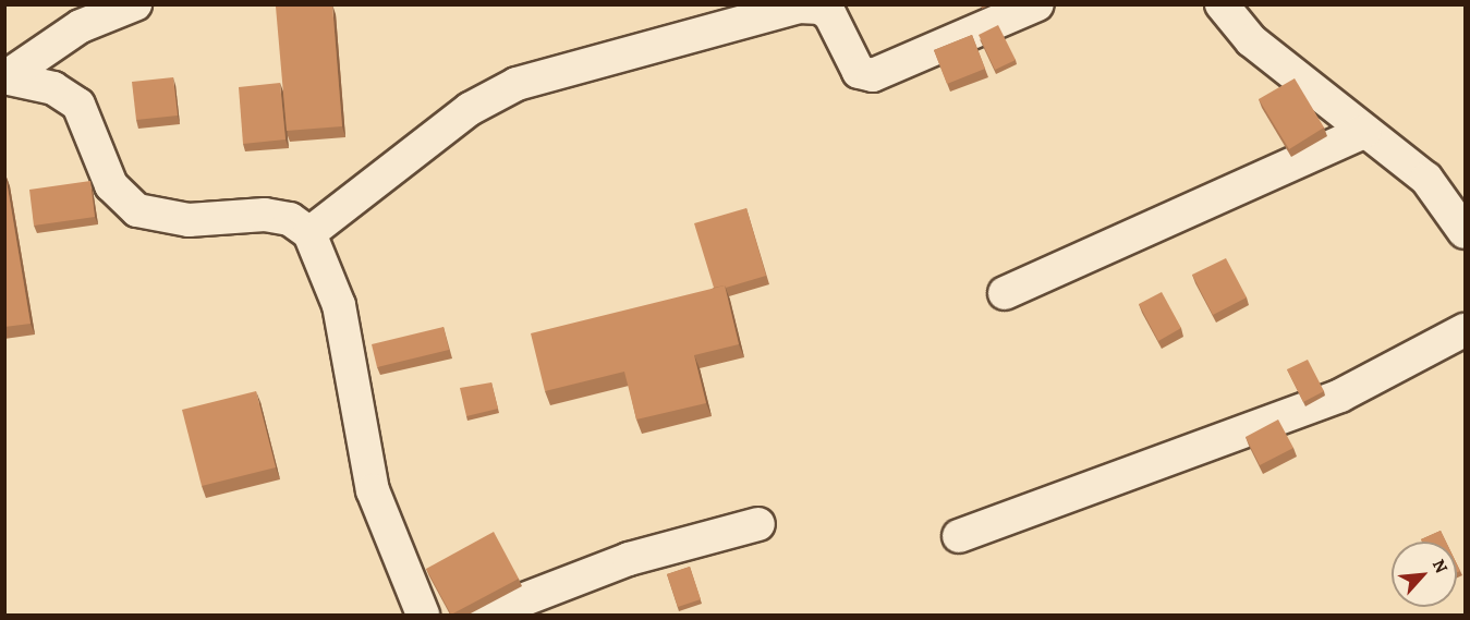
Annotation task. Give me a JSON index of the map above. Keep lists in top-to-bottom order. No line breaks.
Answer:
{"north":"top right"}
